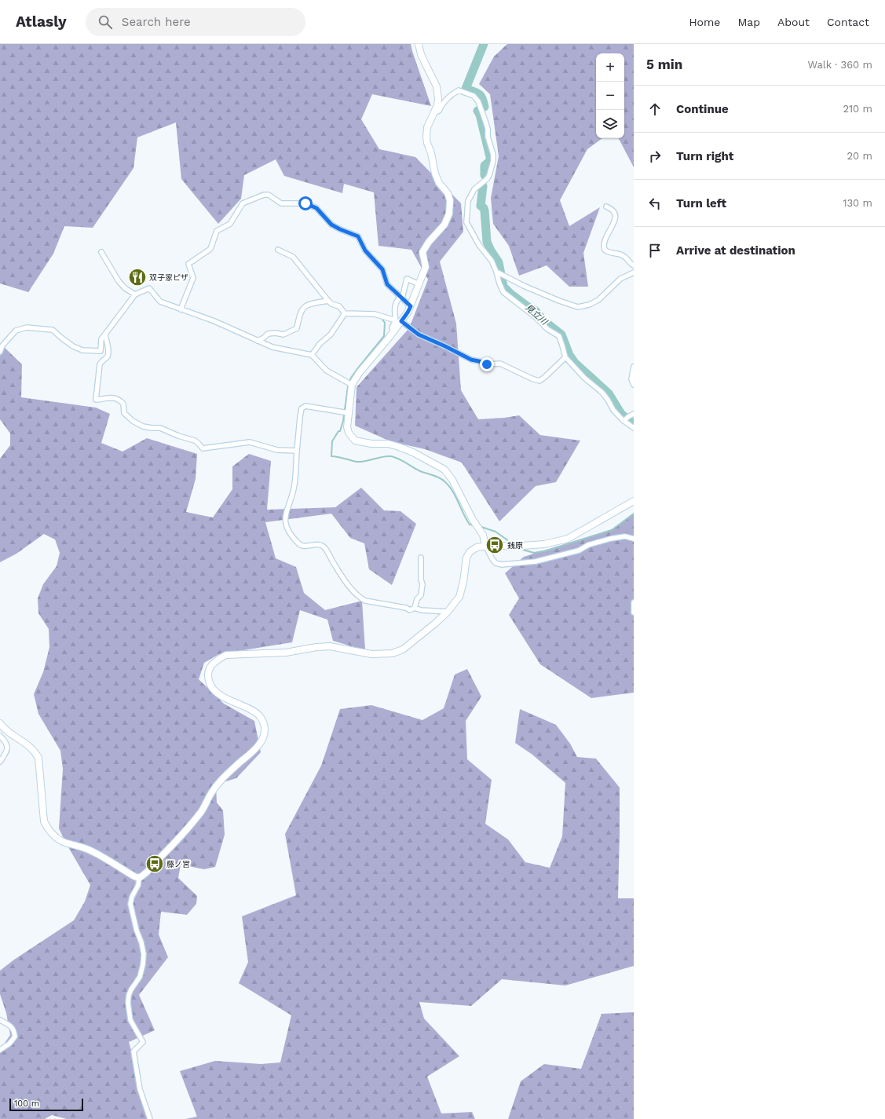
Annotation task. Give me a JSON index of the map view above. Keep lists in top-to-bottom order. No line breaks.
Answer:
{"water":["見立川"],"places":{"restaurant":["双子家ピザ"],"bus stop":["銭原","藤ノ宮"]},"scale_bar":"100 m","page":{"header":"Atlasly","search":"Search here","nav":["Home","Map","About","Contact"],"heading":["5 min","Walk · 360 m"],"map_buttons":["+","−"],"list":[["Continue","210 m"],["Turn right","20 m"],["Turn left","130 m"],"Arrive at destination"],"scale":"100 m"}}
